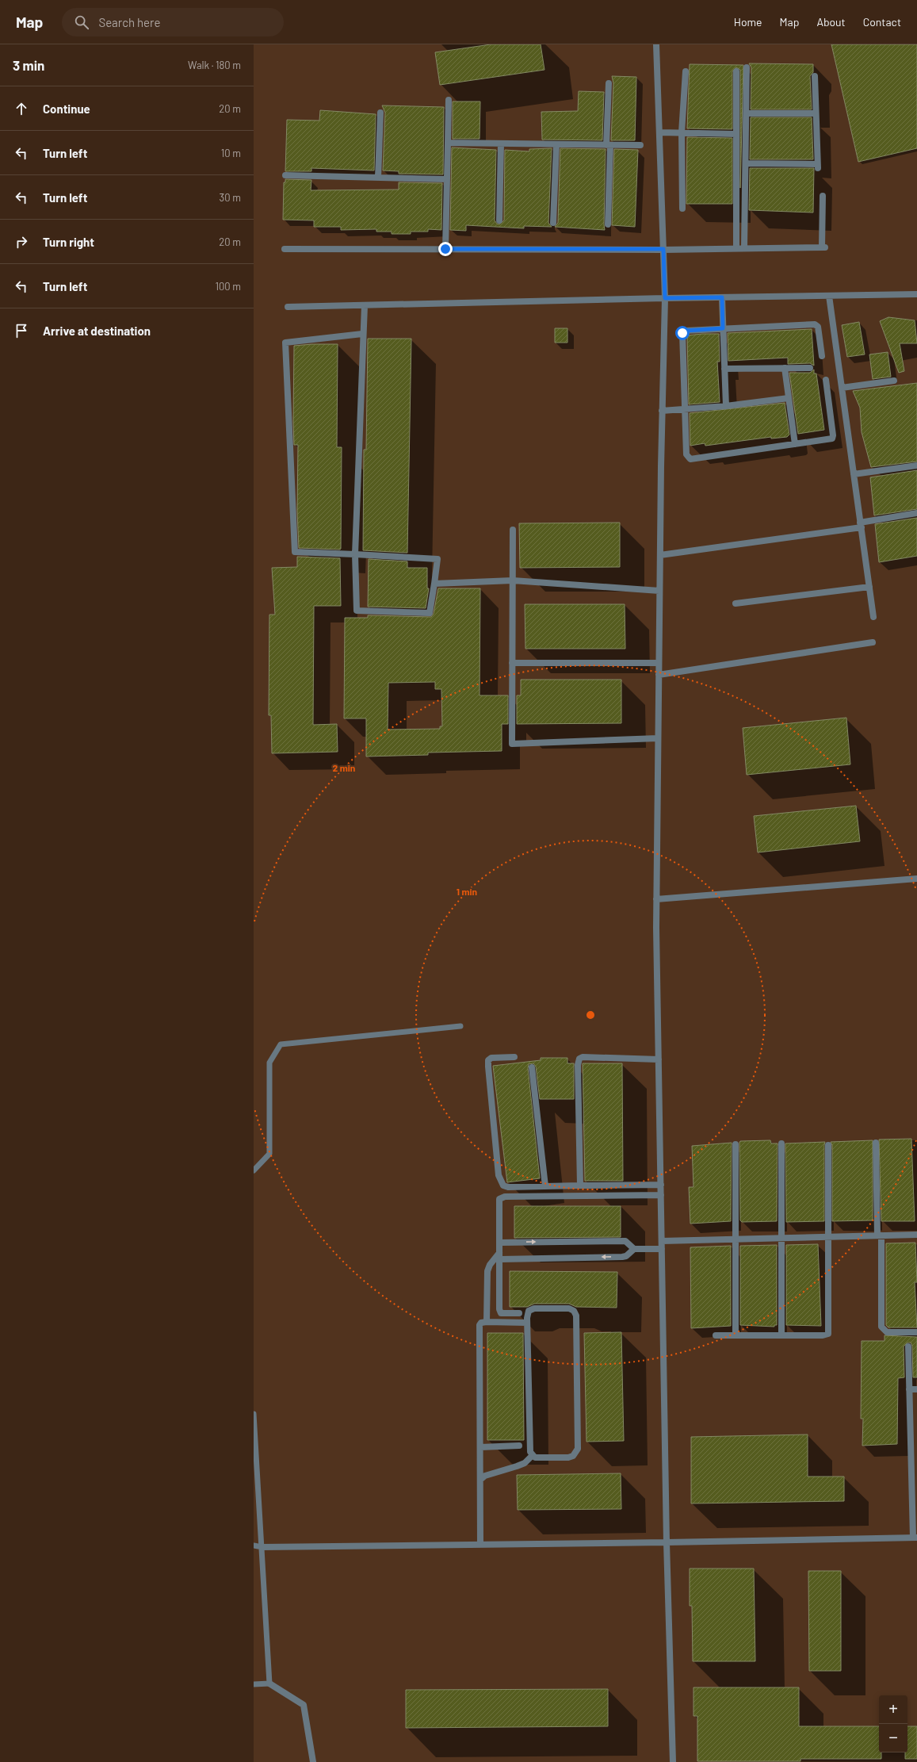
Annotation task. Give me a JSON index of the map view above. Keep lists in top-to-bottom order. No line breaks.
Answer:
{"page":{"header":"Map","search":"Search here","nav":["Home","Map","About","Contact"],"heading":["3 min","Walk · 180 m"],"list":[["Continue","20 m"],["Turn left","10 m"],["Turn left","30 m"],["Turn right","20 m"],["Turn left","100 m"],"Arrive at destination"],"map_buttons":["+","−"]},"rings":["2 min","1 min"]}
